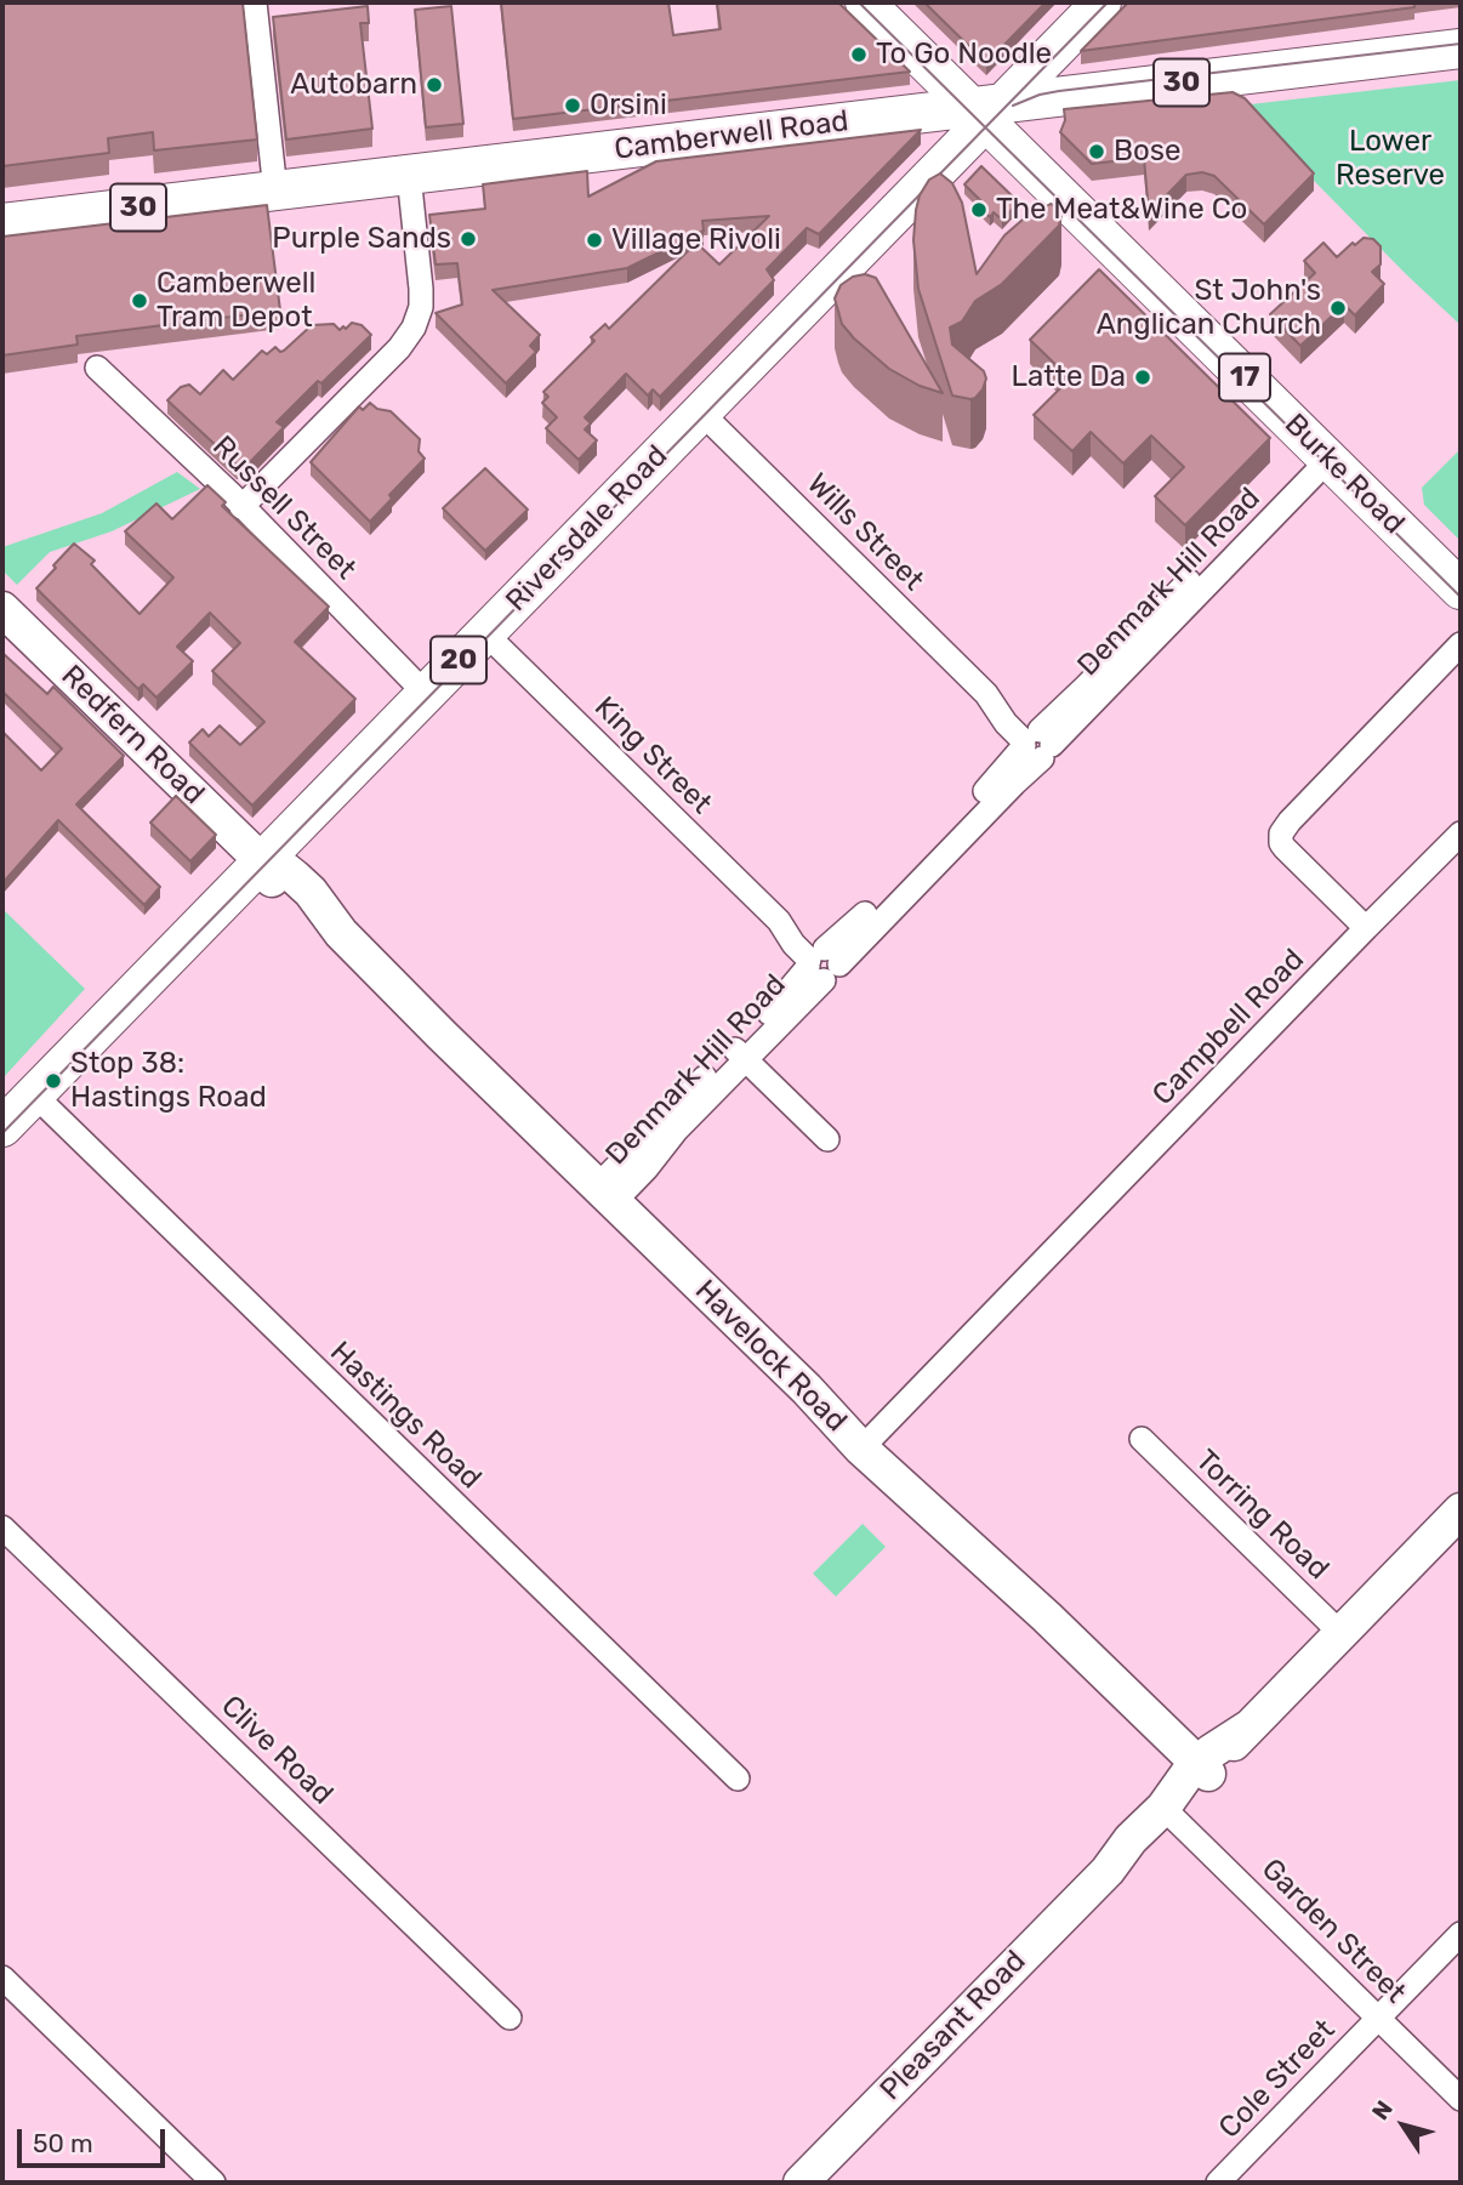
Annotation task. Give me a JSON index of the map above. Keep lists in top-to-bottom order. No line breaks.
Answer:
{"streets":{"main road":["30","Camberwell Road","17","Burke Road","Riversdale Road","20"],"street":["Russell Street","Wills Street","Denmark Hill Road","Redfern Road","King Street","Campbell Road","Havelock Road","Hastings Road","Torring Road","Clive Road","Garden Street","Pleasant Road","Cole Street"]},"crossings":[["Camberwell Road","Burke Road"],["Camberwell Road","Riversdale Road"],["Burke Road","Riversdale Road"],["Burke Road","Denmark Hill Road"],["Russell Street","Riversdale Road"],["Riversdale Road","Wills Street"],["Riversdale Road","Redfern Road"],["Riversdale Road","King Street"],["Riversdale Road","Havelock Road"],["Riversdale Road","Hastings Road"],["Wills Street","Denmark Hill Road"],["Denmark Hill Road","King Street"],["Denmark Hill Road","Havelock Road"],["Redfern Road","Havelock Road"],["Campbell Road","Havelock Road"],["Havelock Road","Pleasant Road"],["Torring Road","Pleasant Road"],["Garden Street","Pleasant Road"],["Garden Street","Cole Street"]],"parks":["Lower Reserve"],"places":["To Go Noodle","Autobarn","Orsini","Bose","The Meat&Wine Co","Purple Sands","Village Rivoli","Camberwell Tram Depot","St John's Anglican Church","Latte Da","Stop 38: Hastings Road"],"scale_bar":"50 m","north":"top left"}
